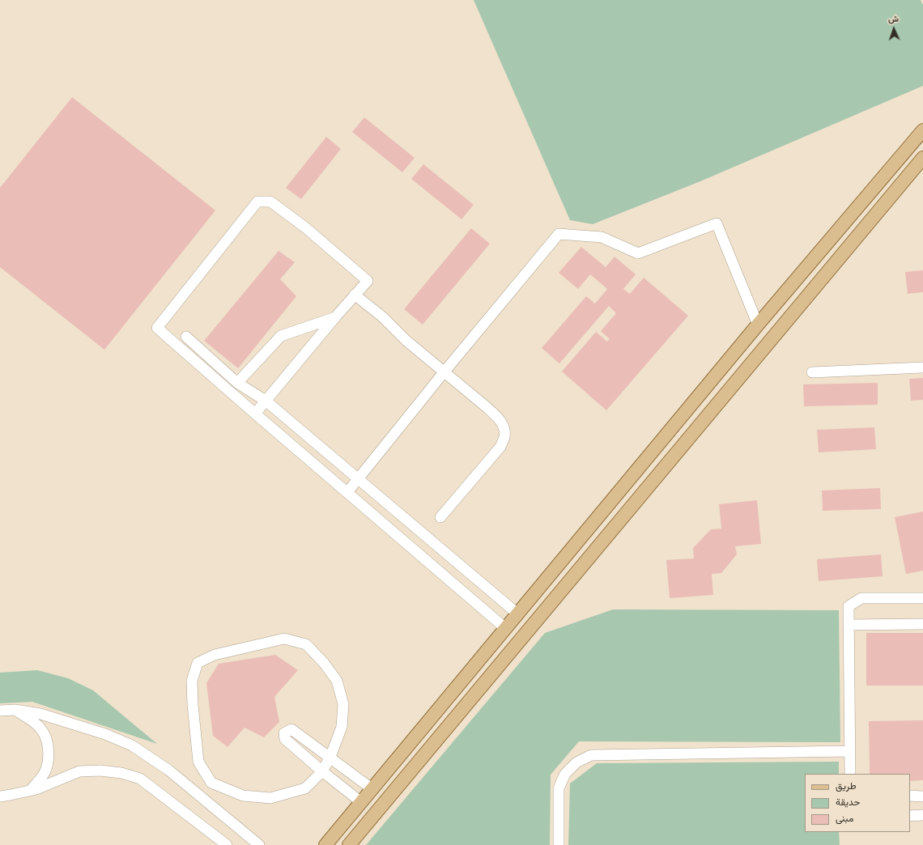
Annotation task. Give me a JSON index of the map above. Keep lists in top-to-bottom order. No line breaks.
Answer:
{"legend":["طريق","حديقة","مبنى"],"north":"top"}
